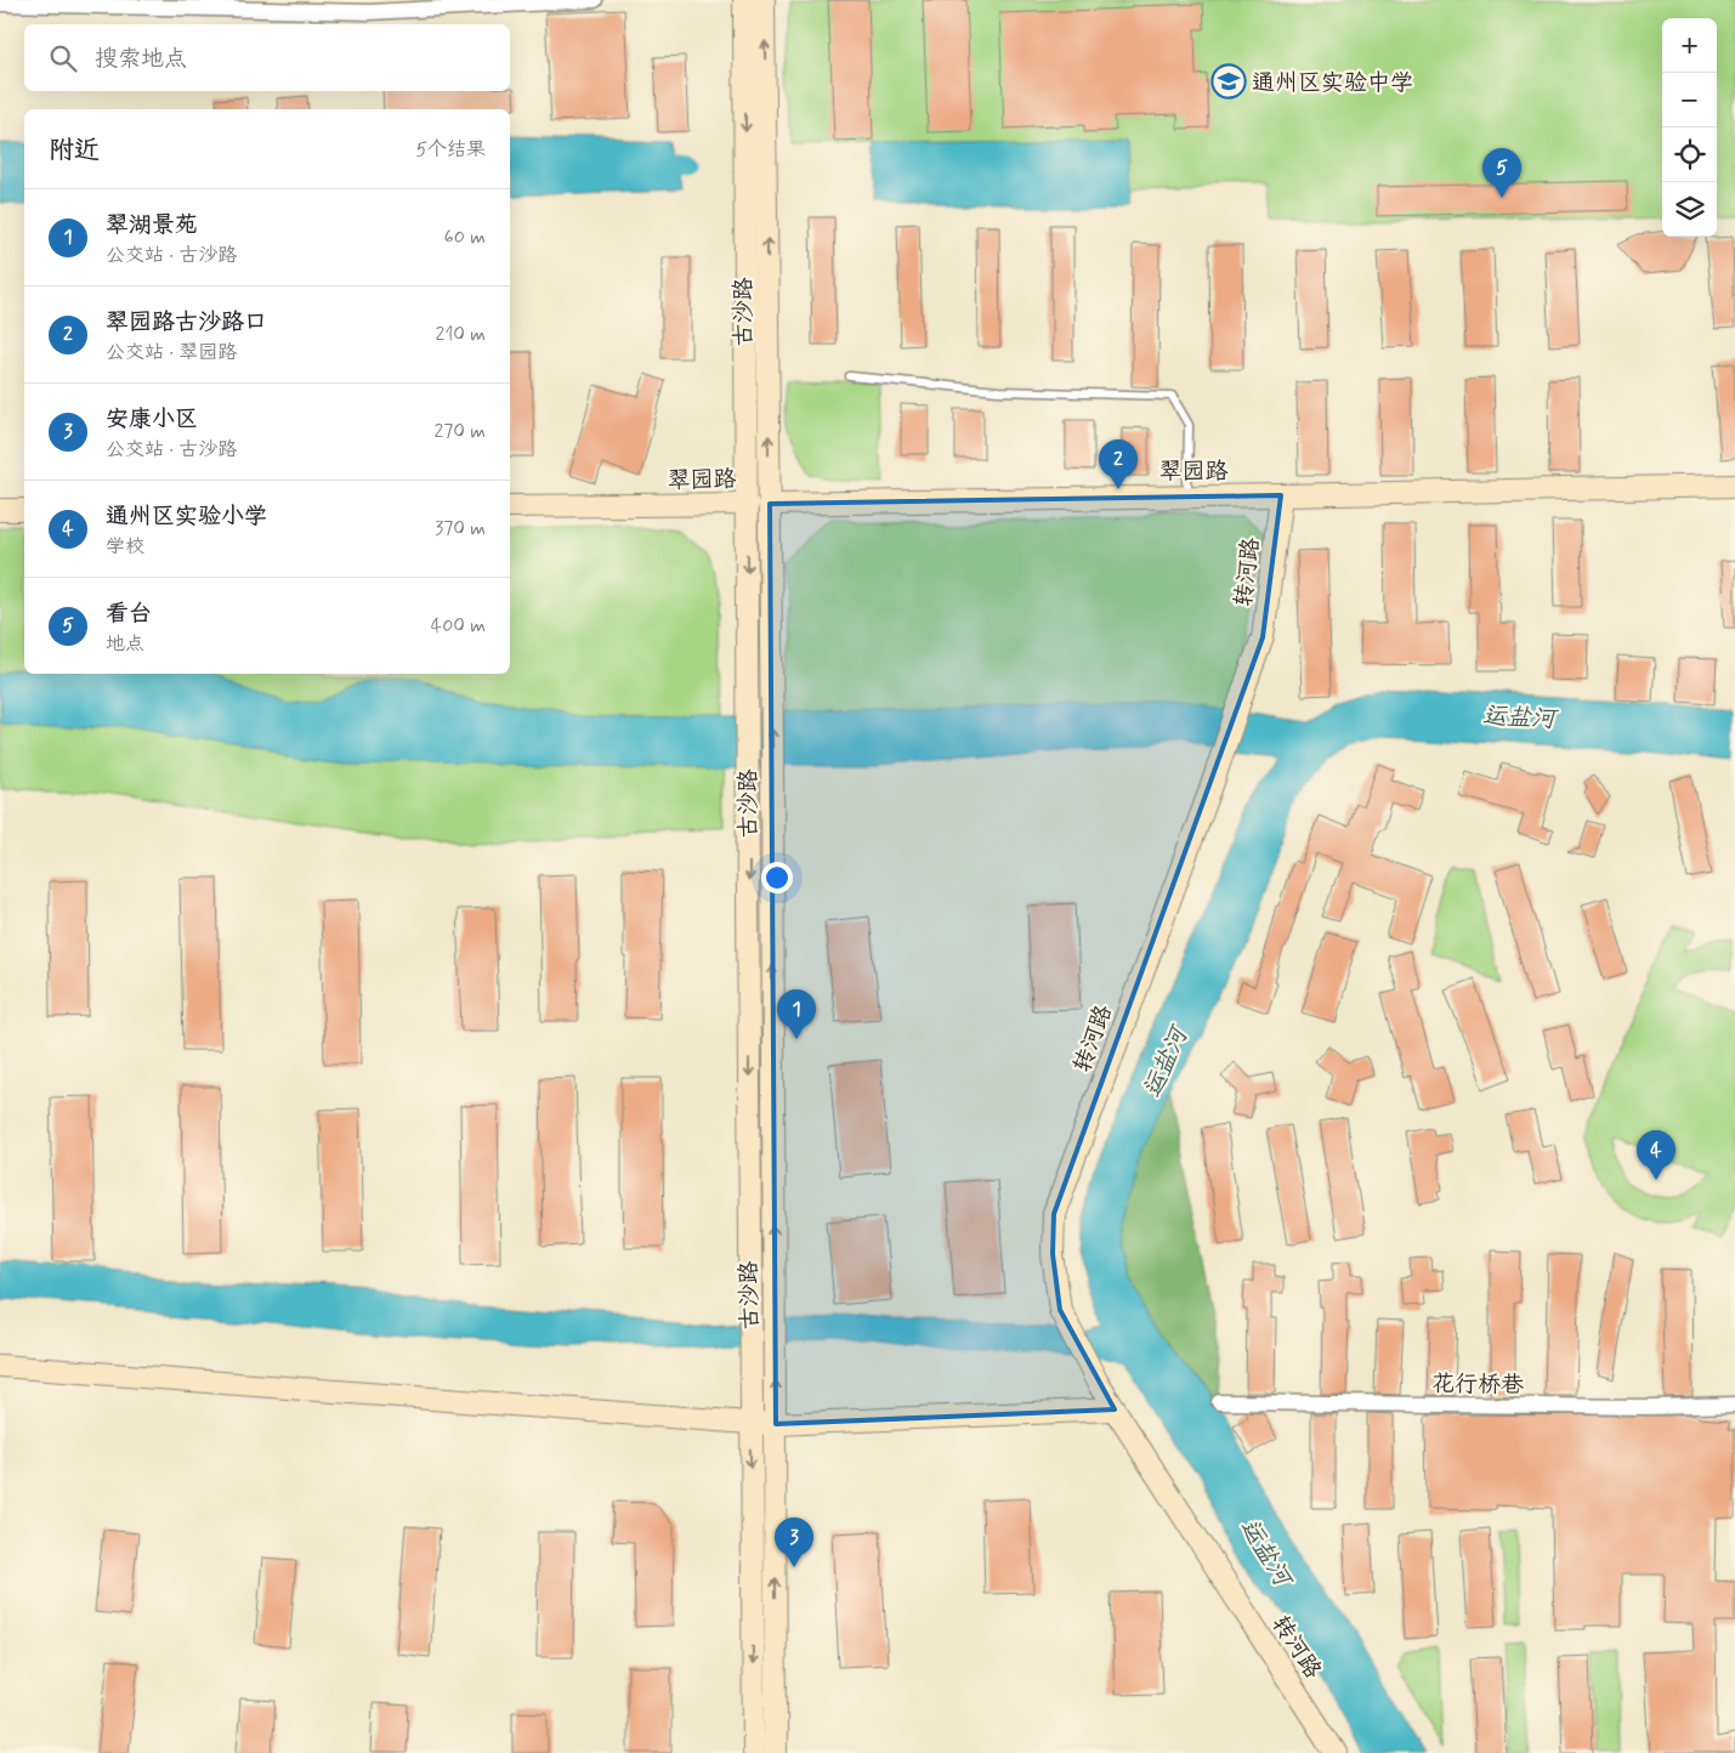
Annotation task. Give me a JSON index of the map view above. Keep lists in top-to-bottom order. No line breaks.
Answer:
{"streets":{"street":["古沙路","翠园路","转河路","花行桥巷"]},"crossings":[["古沙路","翠园路"],["翠园路","转河路"]],"water":["运盐河"],"places":{"school or university":["通州区实验中学"]},"page":{"map_buttons":["+","−"],"search":"搜索地点","heading":["附近","5个结果"],"pins":["5","2","1","4","3"],"list":[{"mark":"1","name":"翠湖景苑","note":"公交站 · 古沙路","value":"60 m"},{"mark":"2","name":"翠园路古沙路口","note":"公交站 · 翠园路","value":"210 m"},{"mark":"3","name":"安康小区","note":"公交站 · 古沙路","value":"270 m"},{"mark":"4","name":"通州区实验小学","note":"学校","value":"370 m"},{"mark":"5","name":"看台","note":"地点","value":"400 m"}]}}
